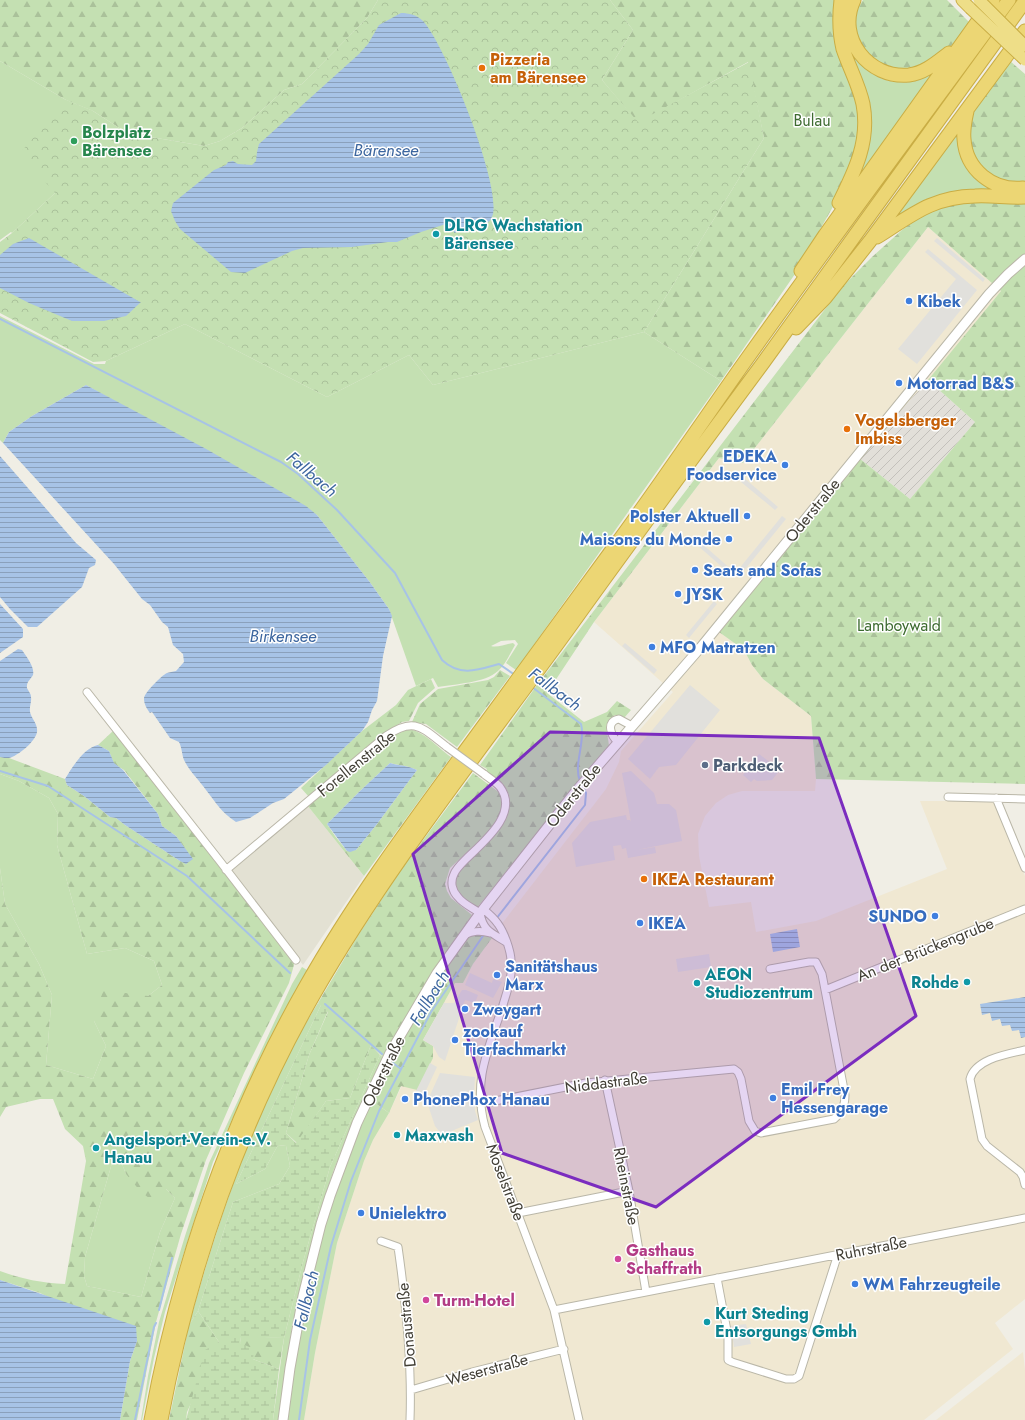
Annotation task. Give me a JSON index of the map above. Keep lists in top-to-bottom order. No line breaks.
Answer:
{"streets":{"street":["Oderstraße","Forellenstraße","An der Brückengrube","Niddastraße","Moselstraße","Rheinstraße","Ruhrstraße","Donaustraße","Weserstraße"]},"crossings":[["Oderstraße","Forellenstraße"],["Oderstraße","Moselstraße"],["Forellenstraße","Moselstraße"],["An der Brückengrube","Niddastraße"],["Niddastraße","Moselstraße"],["Niddastraße","Rheinstraße"],["Moselstraße","Ruhrstraße"],["Moselstraße","Weserstraße"],["Rheinstraße","Ruhrstraße"],["Donaustraße","Weserstraße"]],"water":["Bärensee","Fallbach","Birkensee"],"parks":["Bulau","Lamboywald"],"places":["Pizzeria am Bärensee","Bolzplatz Bärensee","DLRG Wachstation Bärensee","Kibek","Motorrad B&S","Vogelsberger Imbiss","EDEKA Foodservice","Polster Aktuell","Maisons du Monde","Seats and Sofas","JYSK","MFO Matratzen","Parkdeck","IKEA Restaurant","SUNDO","IKEA","Sanitätshaus Marx","Rohde","AEON Studiozentrum","Zweygart","zookauf Tierfachmarkt","Emil Frey Hessengarage","PhonePhox Hanau","Maxwash","Angelsport-Verein-e.V. Hanau","Unielektro","Gasthaus Schaffrath","WM Fahrzeugteile","Turm-Hotel","Kurt Steding Entsorgungs Gmbh"]}
